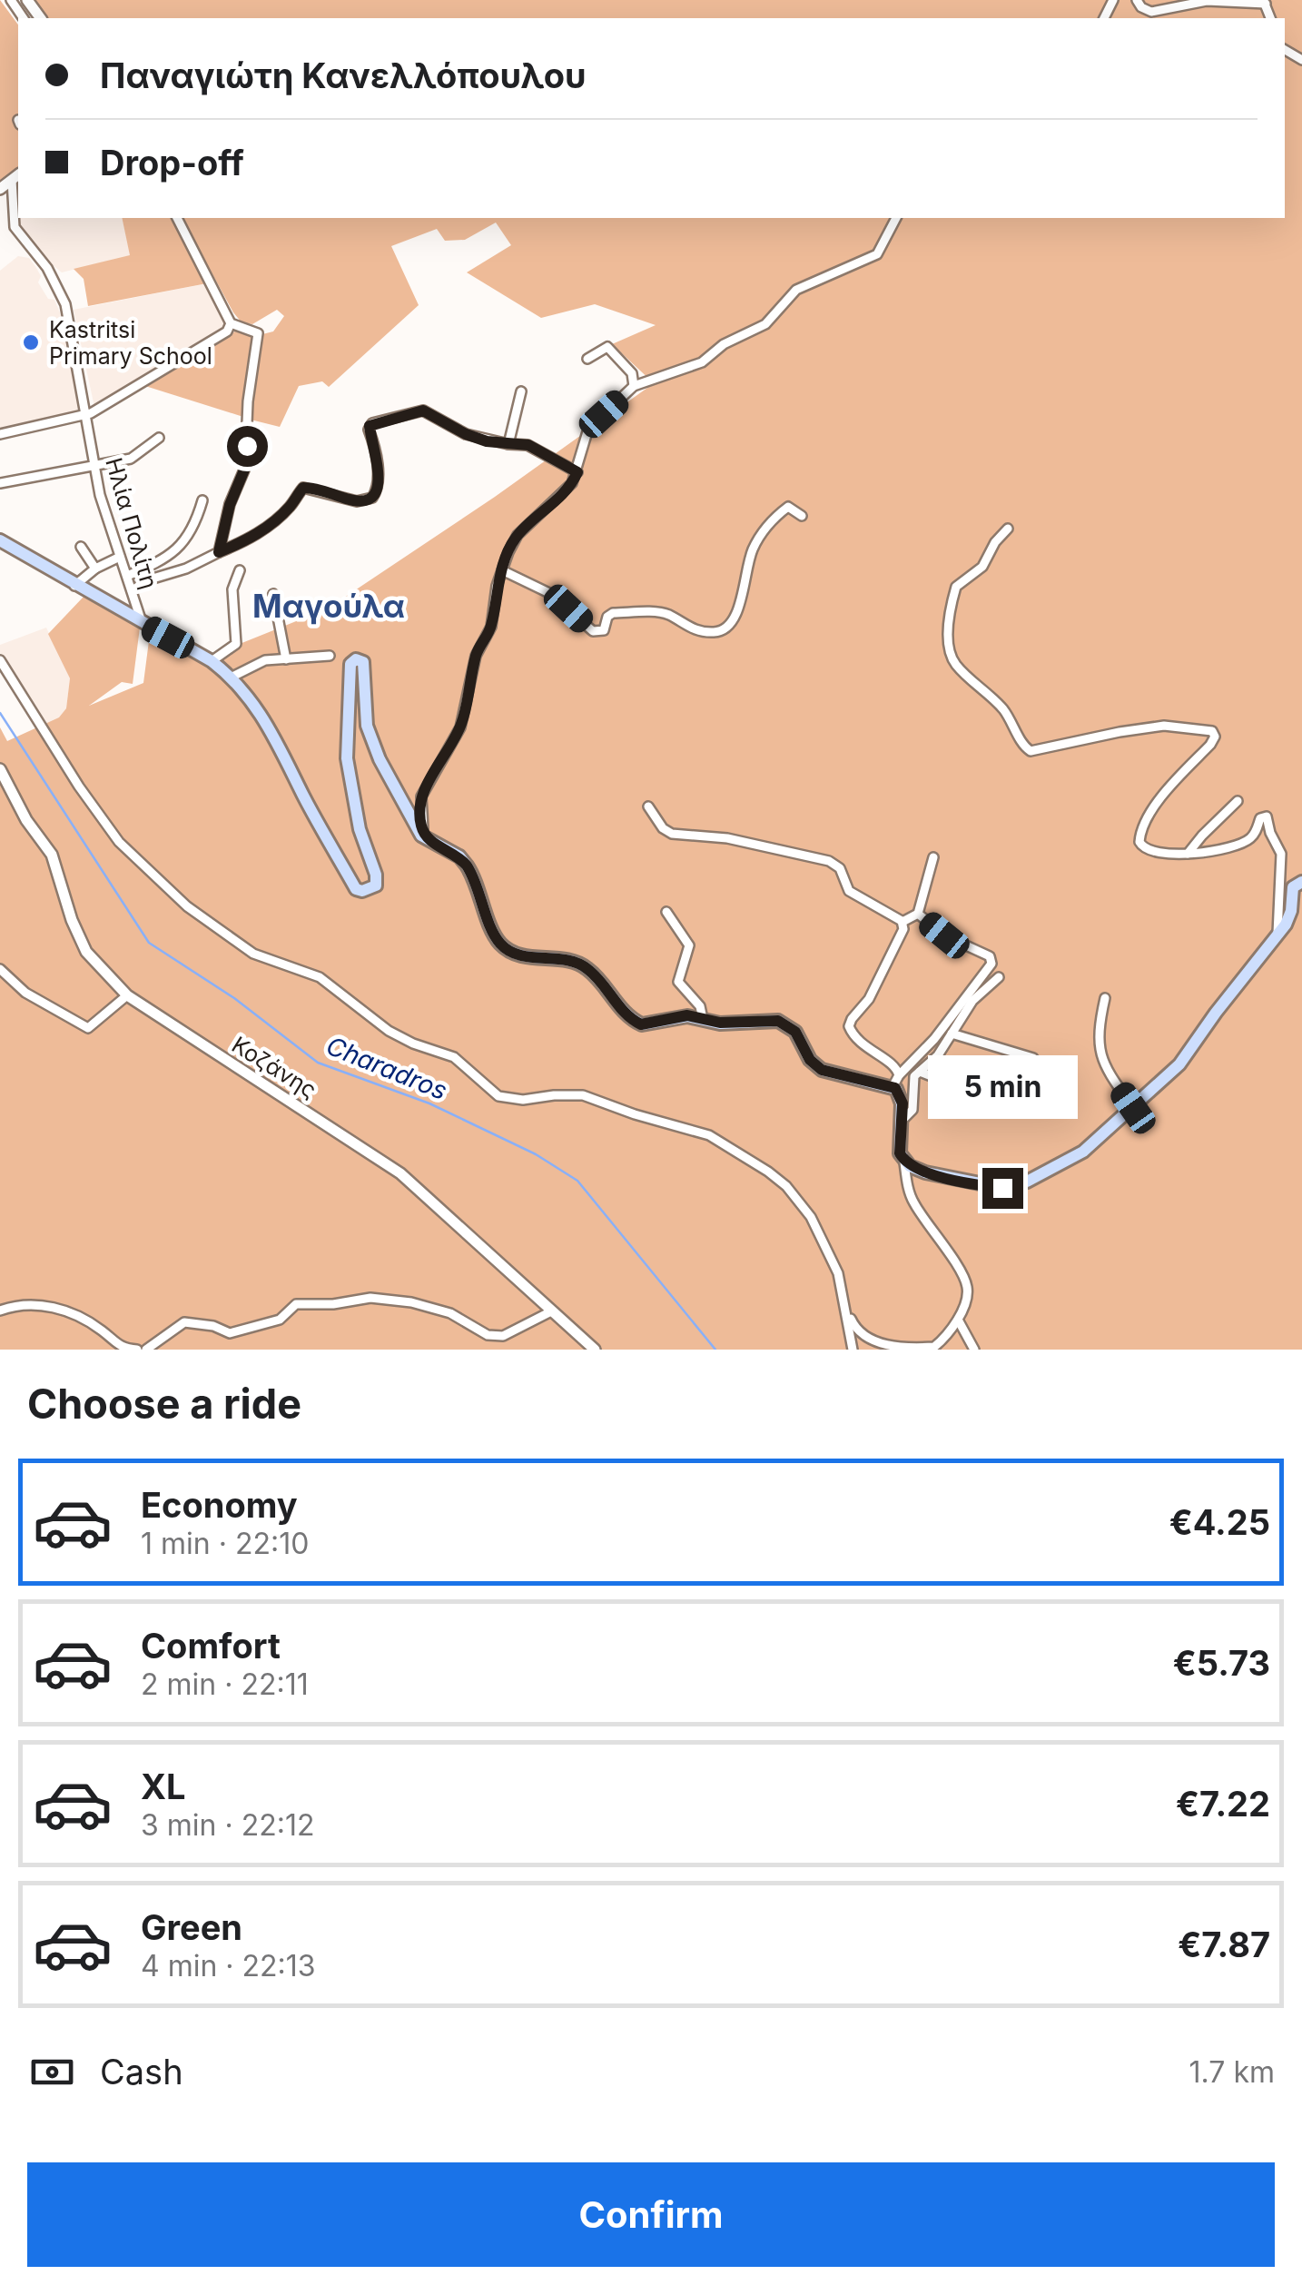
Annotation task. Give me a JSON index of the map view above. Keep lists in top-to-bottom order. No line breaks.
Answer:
{"streets":{"street":["Ηλία Πολίτη","Κοζάνης"]},"districts":["Μαγούλα"],"water":["Charadros"],"places":["Kastritsi Primary School"],"page":{"banner":["Παναγιώτη Κανελλόπουλου","Drop-off"],"bubble":"5 min","heading":"Choose a ride","list":[{"name":"Economy","note":"1 min · 22:10","value":"€4.25"},{"name":"Comfort","note":"2 min · 22:11","value":"€5.73"},{"name":"XL","note":"3 min · 22:12","value":"€7.22"},{"name":"Green","note":"4 min · 22:13","value":"€7.87"}],"pay":["Cash","1.7 km"],"buttons":"Confirm"}}
